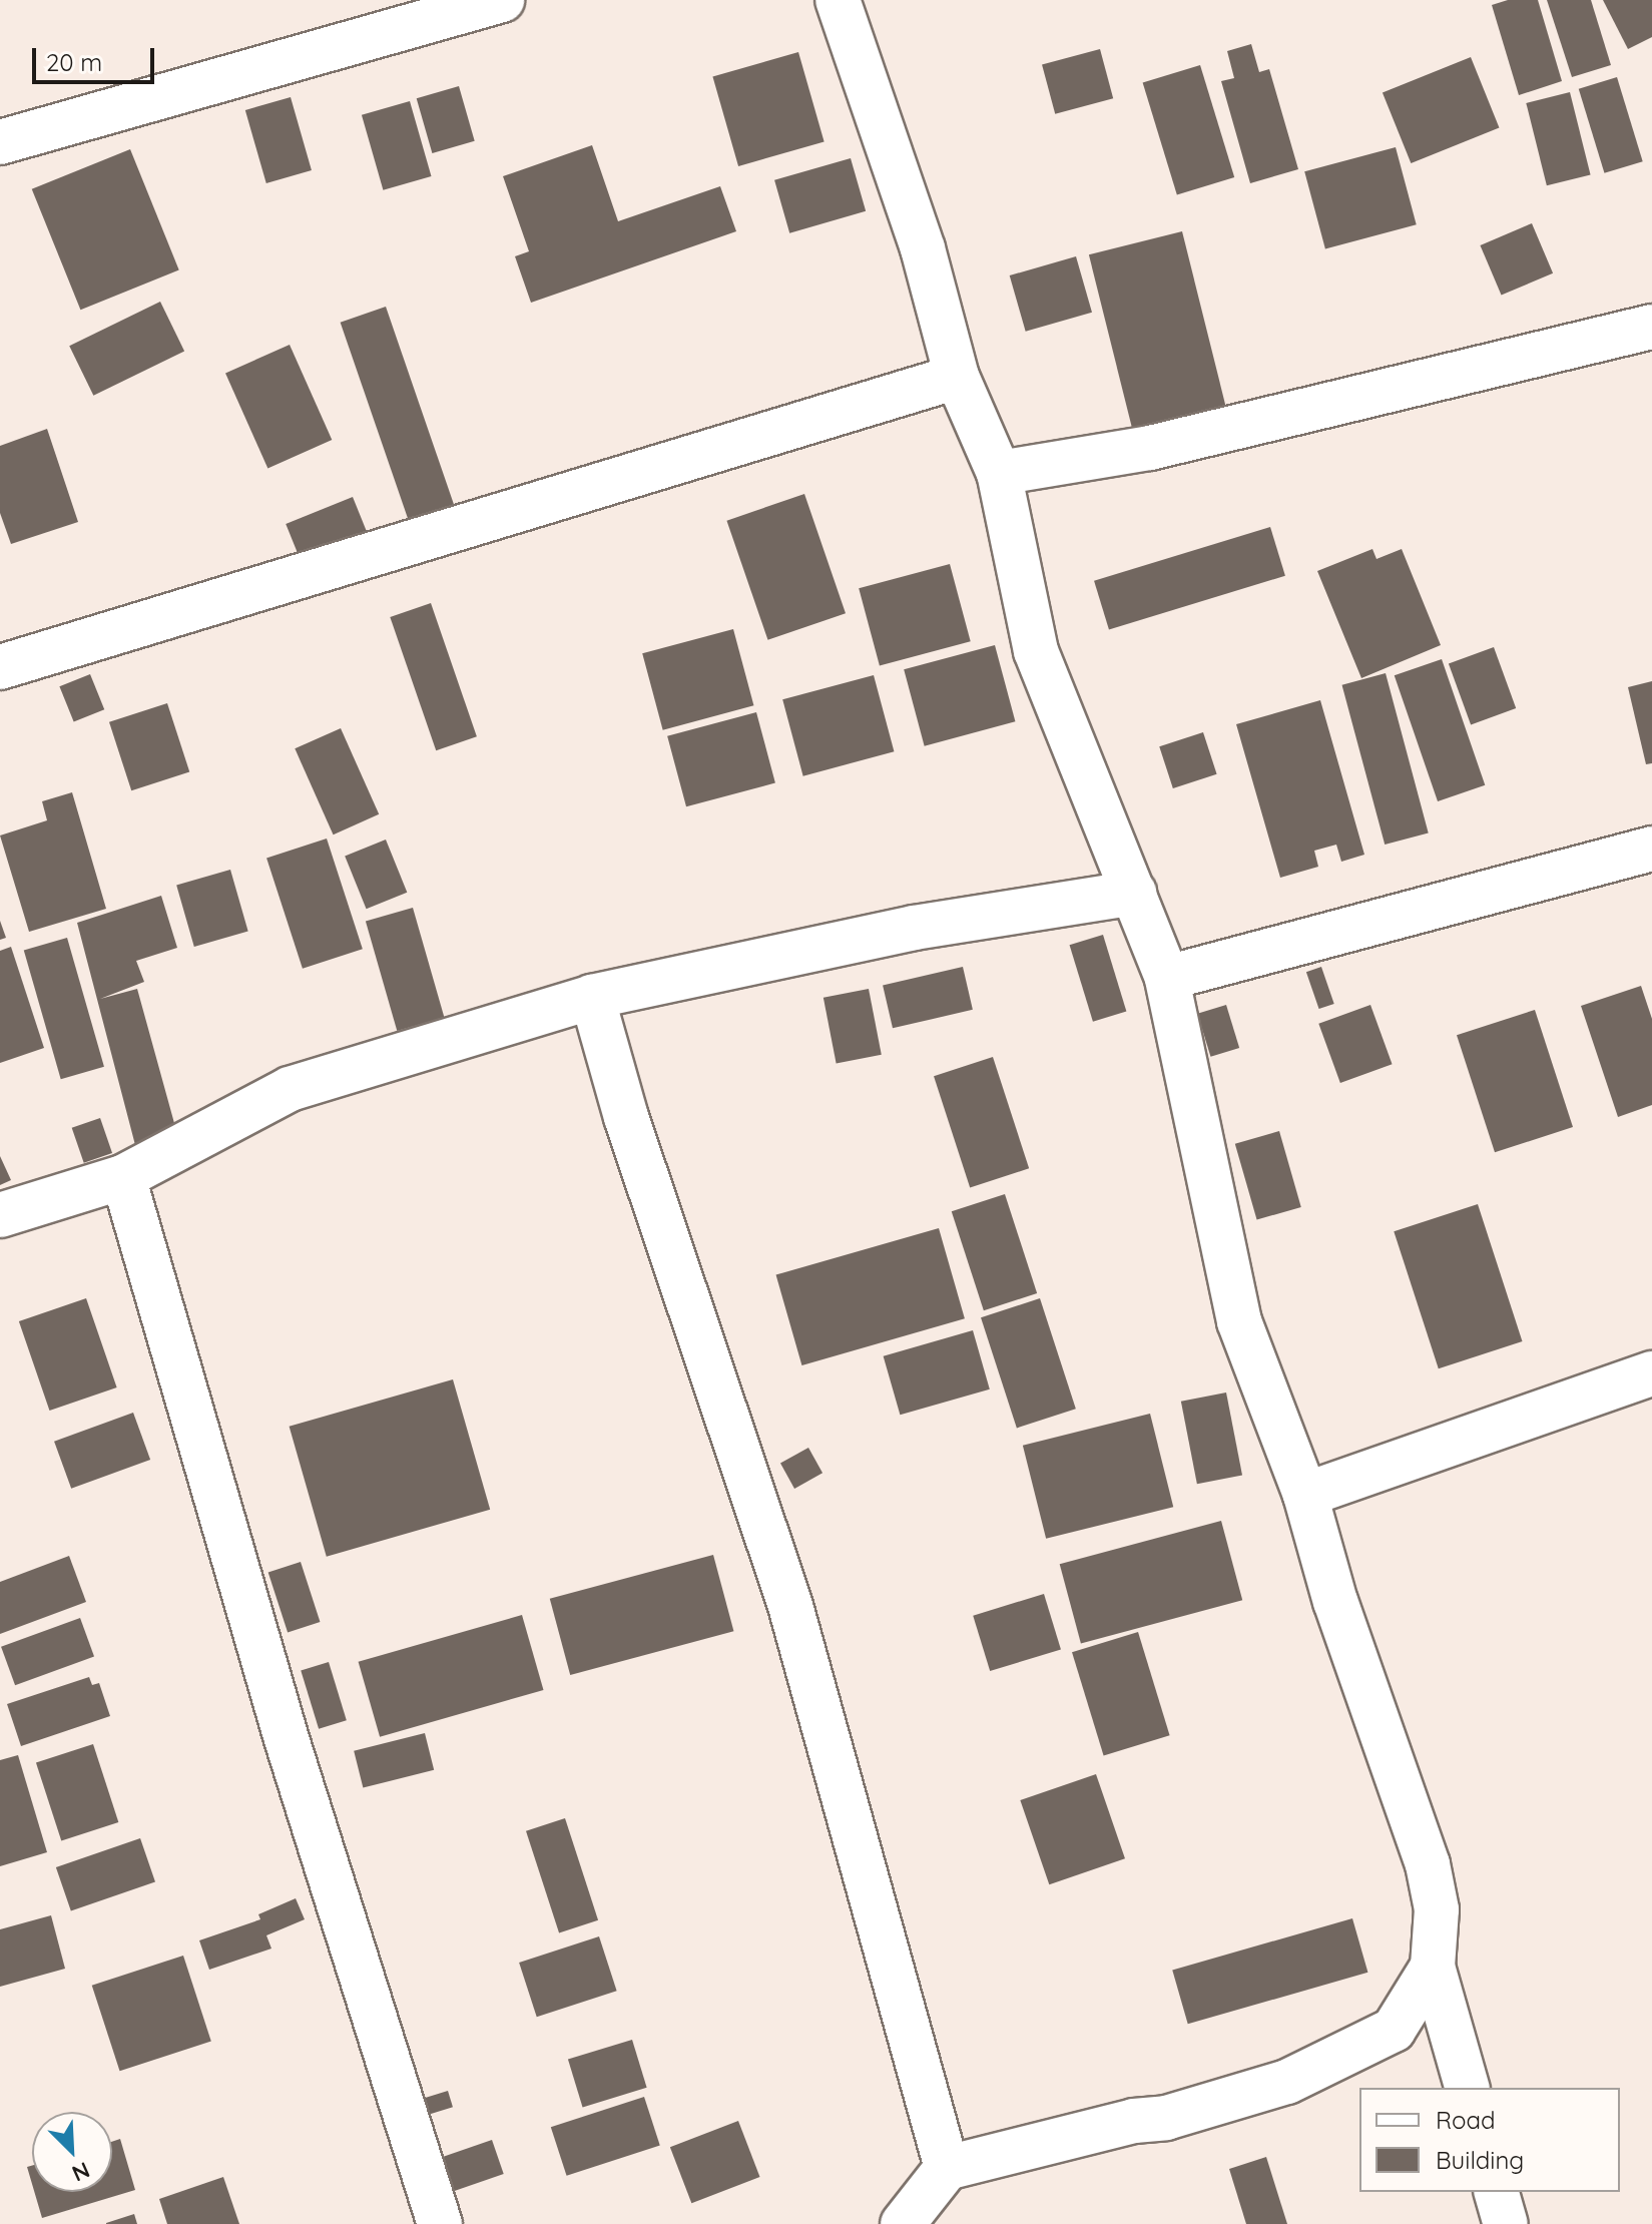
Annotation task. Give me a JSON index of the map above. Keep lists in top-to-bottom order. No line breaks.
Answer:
{"legend":["Road","Building"],"scale_bar":"20 m","north":"bottom right"}
